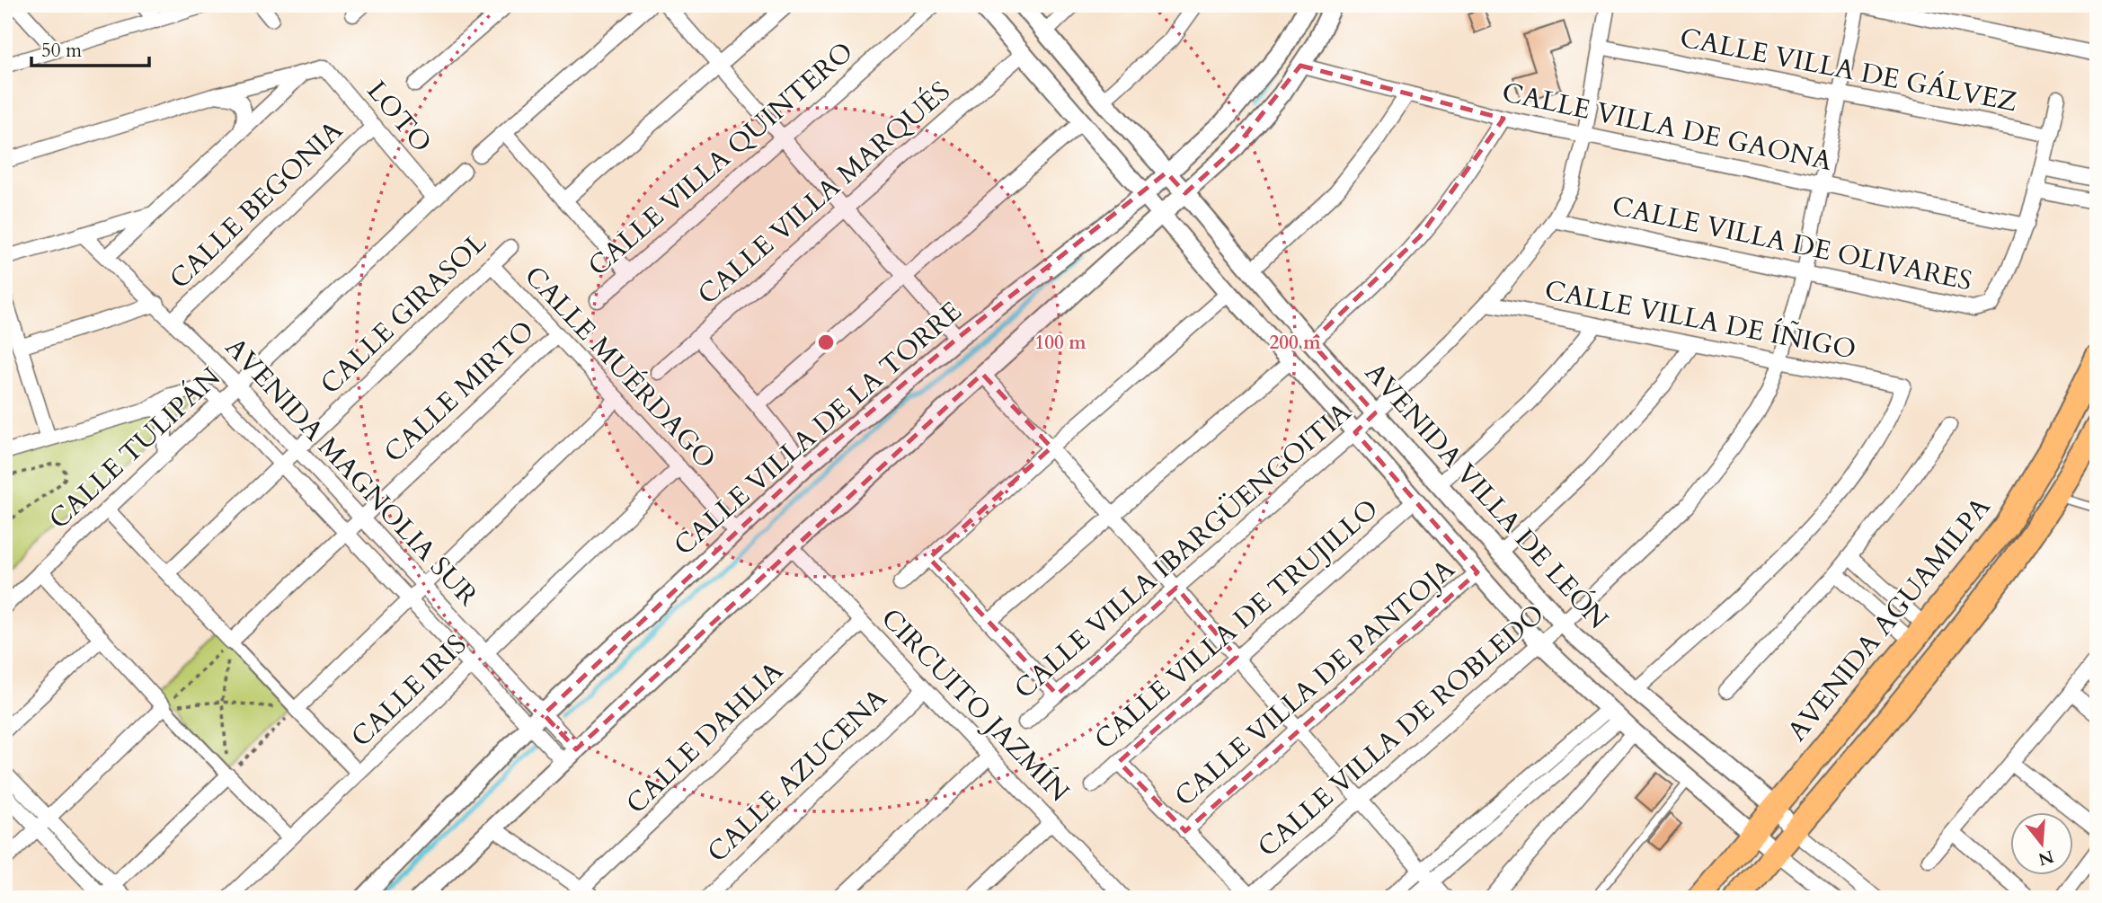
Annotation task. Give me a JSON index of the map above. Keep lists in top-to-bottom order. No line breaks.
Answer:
{"streets":{"main road":["AVENIDA AGUAMILPA"],"street":["CALLE VILLA DE GÁLVEZ","LOTO","CALLE VILLA DE GAONA","CALLE VILLA QUINTERO","CALLE VILLA MARQUÉS","CALLE BEGONIA","CALLE VILLA DE OLIVARES","CALLE GIRASOL","CALLE VILLA DE ÍÑIGO","CALLE MUÉRDAGO","CALLE MIRTO","CALLE VILLA DE LA TORRE","CALLE TULIPÁN","AVENIDA MAGNOLIA SUR","AVENIDA VILLA DE LEÓN","CALLE VILLA IBARGÜENGOITIA","CALLE VILLA DE TRUJILLO","CALLE VILLA DE PANTOJA","CALLE IRIS","CIRCUITO JAZMÍN","CALLE VILLA DE ROBLEDO","CALLE DAHLIA","CALLE AZUCENA"]},"crossings":[["CALLE VILLA DE GÁLVEZ","CALLE VILLA DE OLIVARES"],["CALLE VILLA DE GÁLVEZ","CALLE VILLA IBARGÜENGOITIA"],["CALLE VILLA DE GÁLVEZ","CALLE VILLA DE ROBLEDO"],["LOTO","CALLE BEGONIA"],["LOTO","CALLE TULIPÁN"],["CALLE VILLA DE GAONA","CALLE VILLA DE OLIVARES"],["CALLE VILLA DE GAONA","CALLE VILLA IBARGÜENGOITIA"],["CALLE VILLA DE GAONA","CALLE VILLA DE ROBLEDO"],["CALLE VILLA MARQUÉS","AVENIDA VILLA DE LEÓN"],["CALLE BEGONIA","AVENIDA MAGNOLIA SUR"],["CALLE VILLA DE OLIVARES","CALLE VILLA IBARGÜENGOITIA"],["CALLE VILLA DE OLIVARES","CALLE VILLA DE ROBLEDO"],["CALLE GIRASOL","CALLE MUÉRDAGO"],["CALLE GIRASOL","AVENIDA MAGNOLIA SUR"],["CALLE VILLA DE ÍÑIGO","AVENIDA VILLA DE LEÓN"],["CALLE VILLA DE ÍÑIGO","CALLE VILLA IBARGÜENGOITIA"],["CALLE VILLA DE ÍÑIGO","CALLE VILLA DE ROBLEDO"],["CALLE MUÉRDAGO","CALLE MIRTO"],["CALLE MUÉRDAGO","CALLE VILLA DE LA TORRE"],["CALLE MUÉRDAGO","CALLE IRIS"],["CALLE MIRTO","AVENIDA MAGNOLIA SUR"],["CALLE VILLA DE LA TORRE","AVENIDA MAGNOLIA SUR"],["CALLE VILLA DE LA TORRE","AVENIDA VILLA DE LEÓN"],["CALLE TULIPÁN","AVENIDA MAGNOLIA SUR"],["AVENIDA MAGNOLIA SUR","CALLE IRIS"],["AVENIDA VILLA DE LEÓN","CALLE VILLA IBARGÜENGOITIA"],["AVENIDA VILLA DE LEÓN","AVENIDA AGUAMILPA"],["AVENIDA VILLA DE LEÓN","CALLE VILLA DE TRUJILLO"],["AVENIDA VILLA DE LEÓN","CALLE VILLA DE PANTOJA"],["AVENIDA VILLA DE LEÓN","CALLE VILLA DE ROBLEDO"],["CIRCUITO JAZMÍN","CALLE DAHLIA"],["CIRCUITO JAZMÍN","CALLE AZUCENA"]],"scale_bar":"50 m","north":"bottom","rings":["100 m","200 m"]}
